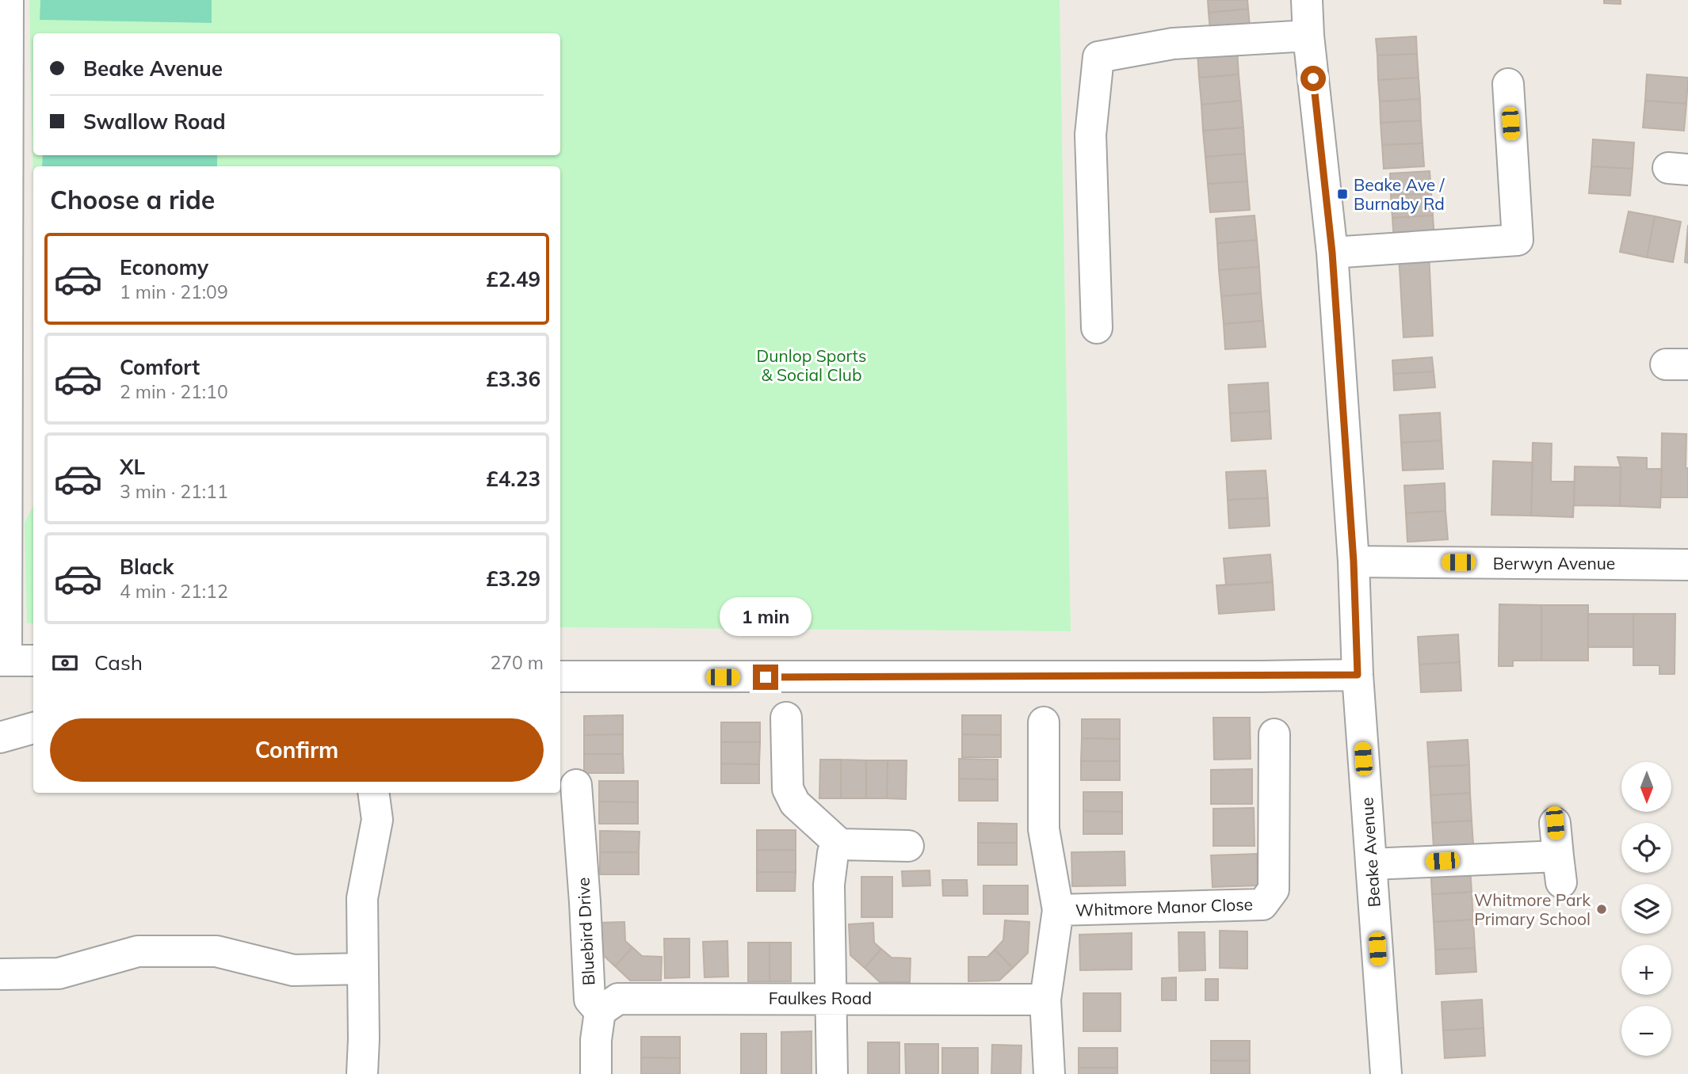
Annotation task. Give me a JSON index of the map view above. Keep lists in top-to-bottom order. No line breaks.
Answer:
{"streets":{"street":["Berwyn Avenue","Beake Avenue","Whitmore Manor Close","Bluebird Drive","Faulkes Road"]},"crossings":[["Berwyn Avenue","Beake Avenue"],["Whitmore Manor Close","Faulkes Road"],["Bluebird Drive","Faulkes Road"]],"parks":["Dunlop Sports & Social Club"],"places":{"transit":["Beake Ave / Burnaby Rd"],"other":["Whitmore Park Primary School"]},"north":"bottom","page":{"banner":["Beake Avenue","Swallow Road"],"heading":"Choose a ride","list":[{"name":"Economy","note":"1 min · 21:09","value":"£2.49"},{"name":"Comfort","note":"2 min · 21:10","value":"£3.36"},{"name":"XL","note":"3 min · 21:11","value":"£4.23"},{"name":"Black","note":"4 min · 21:12","value":"£3.29"}],"bubble":"1 min","pay":["Cash","270 m"],"buttons":"Confirm","map_buttons":["+","−"]}}
